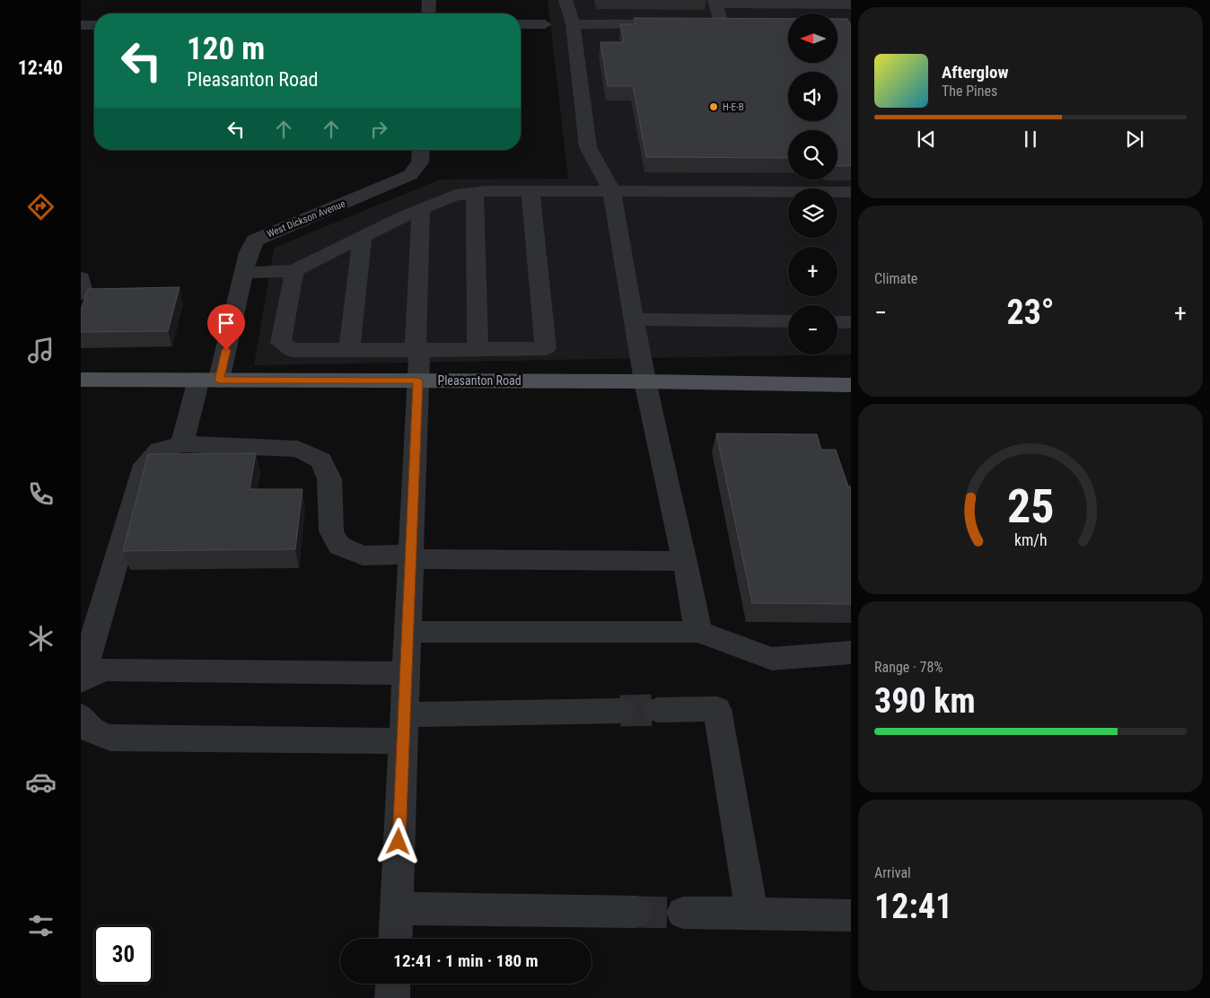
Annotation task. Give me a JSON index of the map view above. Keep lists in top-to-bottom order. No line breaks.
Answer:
{"streets":{"main road":["Pleasanton Road"],"street":["West Dickson Avenue"]},"crossings":[["West Dickson Avenue","Pleasanton Road"]],"places":["H-E-B"],"north":"left","page":{"tabs":"12:40","map_buttons":["+","−"],"turn":["120 m","Pleasanton Road"],"song":["Afterglow","The Pines"],"tile":["Climate",["Range · 78%","390 km"],["Arrival","12:41"]],"heat":["−","23°","+"],"limit":"30","trip":"12:41 · 1 min · 180 m","gauge":["25","km/h"]}}
